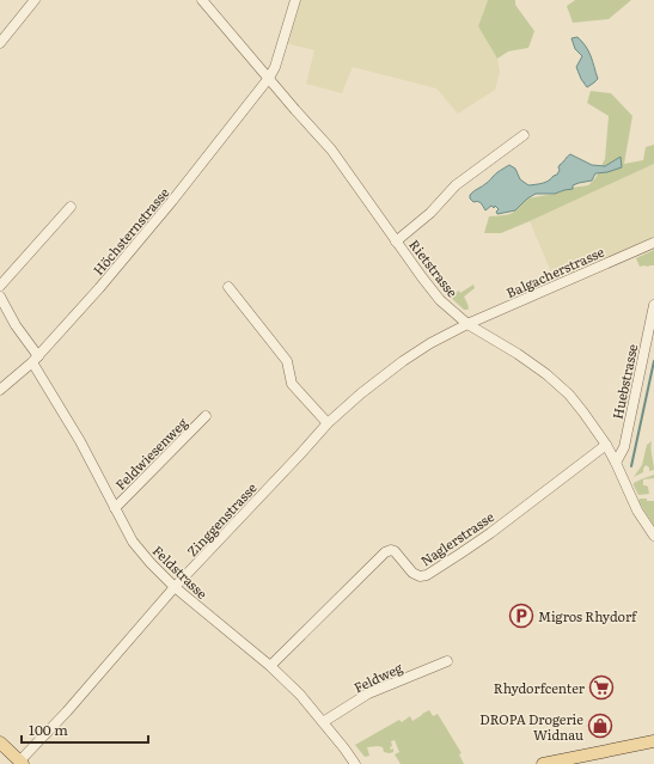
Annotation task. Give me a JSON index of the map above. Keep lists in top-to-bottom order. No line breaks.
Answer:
{"streets":{"street":["Höchsternstrasse","Rietstrasse","Balgacherstrasse","Huebstrasse","Feldwiesenweg","Zinggenstrasse","Naglerstrasse","Feldstrasse","Feldweg"]},"crossings":[["Höchsternstrasse","Rietstrasse"],["Höchsternstrasse","Feldstrasse"],["Rietstrasse","Balgacherstrasse"],["Rietstrasse","Huebstrasse"],["Rietstrasse","Zinggenstrasse"],["Rietstrasse","Naglerstrasse"],["Balgacherstrasse","Zinggenstrasse"],["Feldwiesenweg","Feldstrasse"],["Zinggenstrasse","Feldstrasse"],["Naglerstrasse","Feldstrasse"],["Feldstrasse","Feldweg"]],"places":{"parking":["Migros Rhydorf"],"supermarket":["Rhydorfcenter"],"shop":["DROPA Drogerie Widnau"]},"scale_bar":"100 m"}
